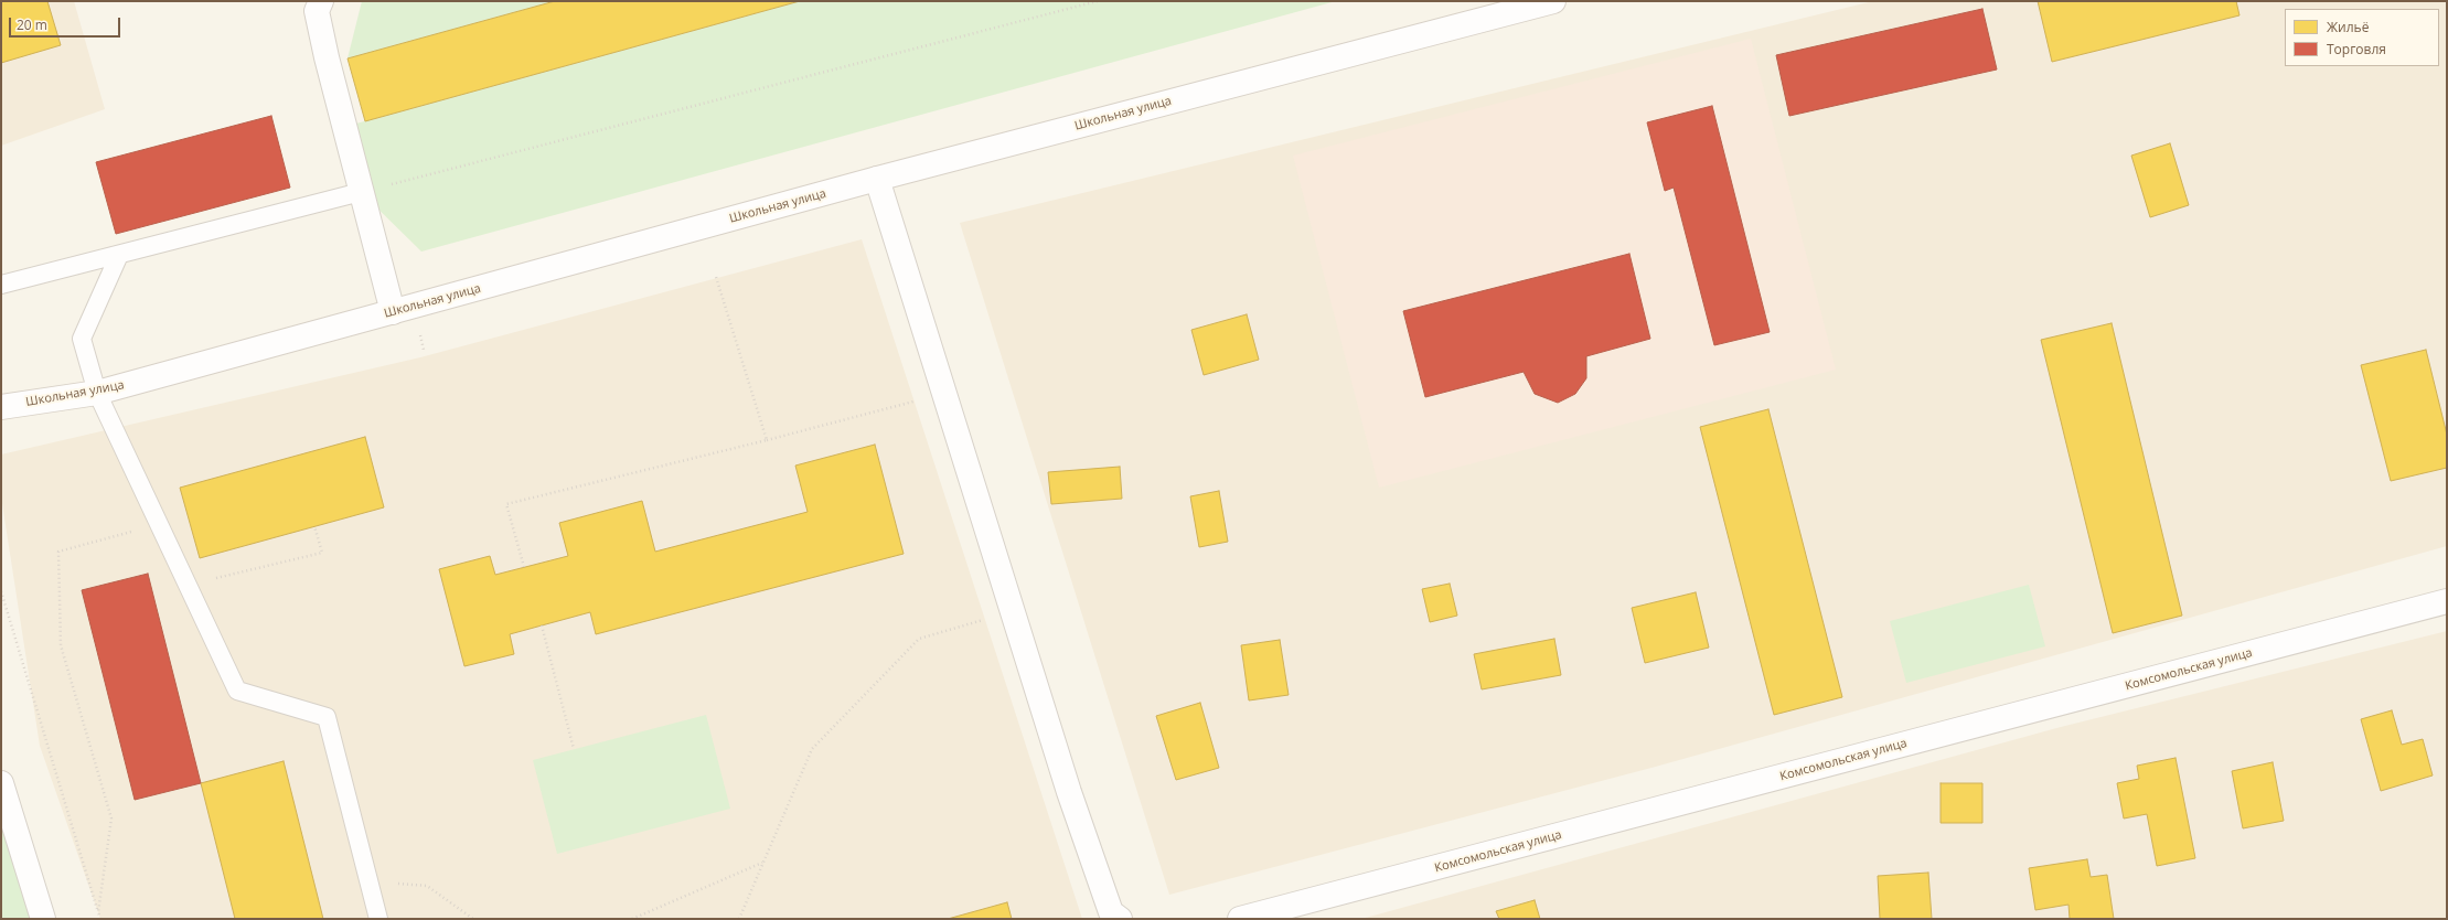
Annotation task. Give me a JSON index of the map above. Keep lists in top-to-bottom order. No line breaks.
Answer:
{"streets":{"street":["Школьная улица","Комсомольская улица"]},"legend":["Жильё","Торговля"],"scale_bar":"20 m"}
